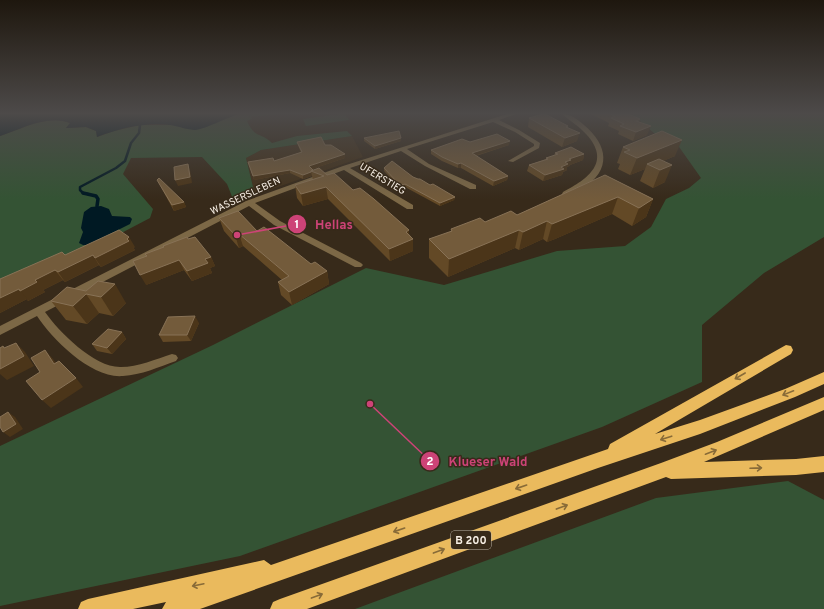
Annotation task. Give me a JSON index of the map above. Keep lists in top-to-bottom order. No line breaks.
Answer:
{"streets":{"highway":["B 200"],"street":["UFERSTIEG","WASSERSLEBEN"]},"crossings":[["UFERSTIEG","WASSERSLEBEN"]],"places":["Hellas","Klueser Wald"]}
